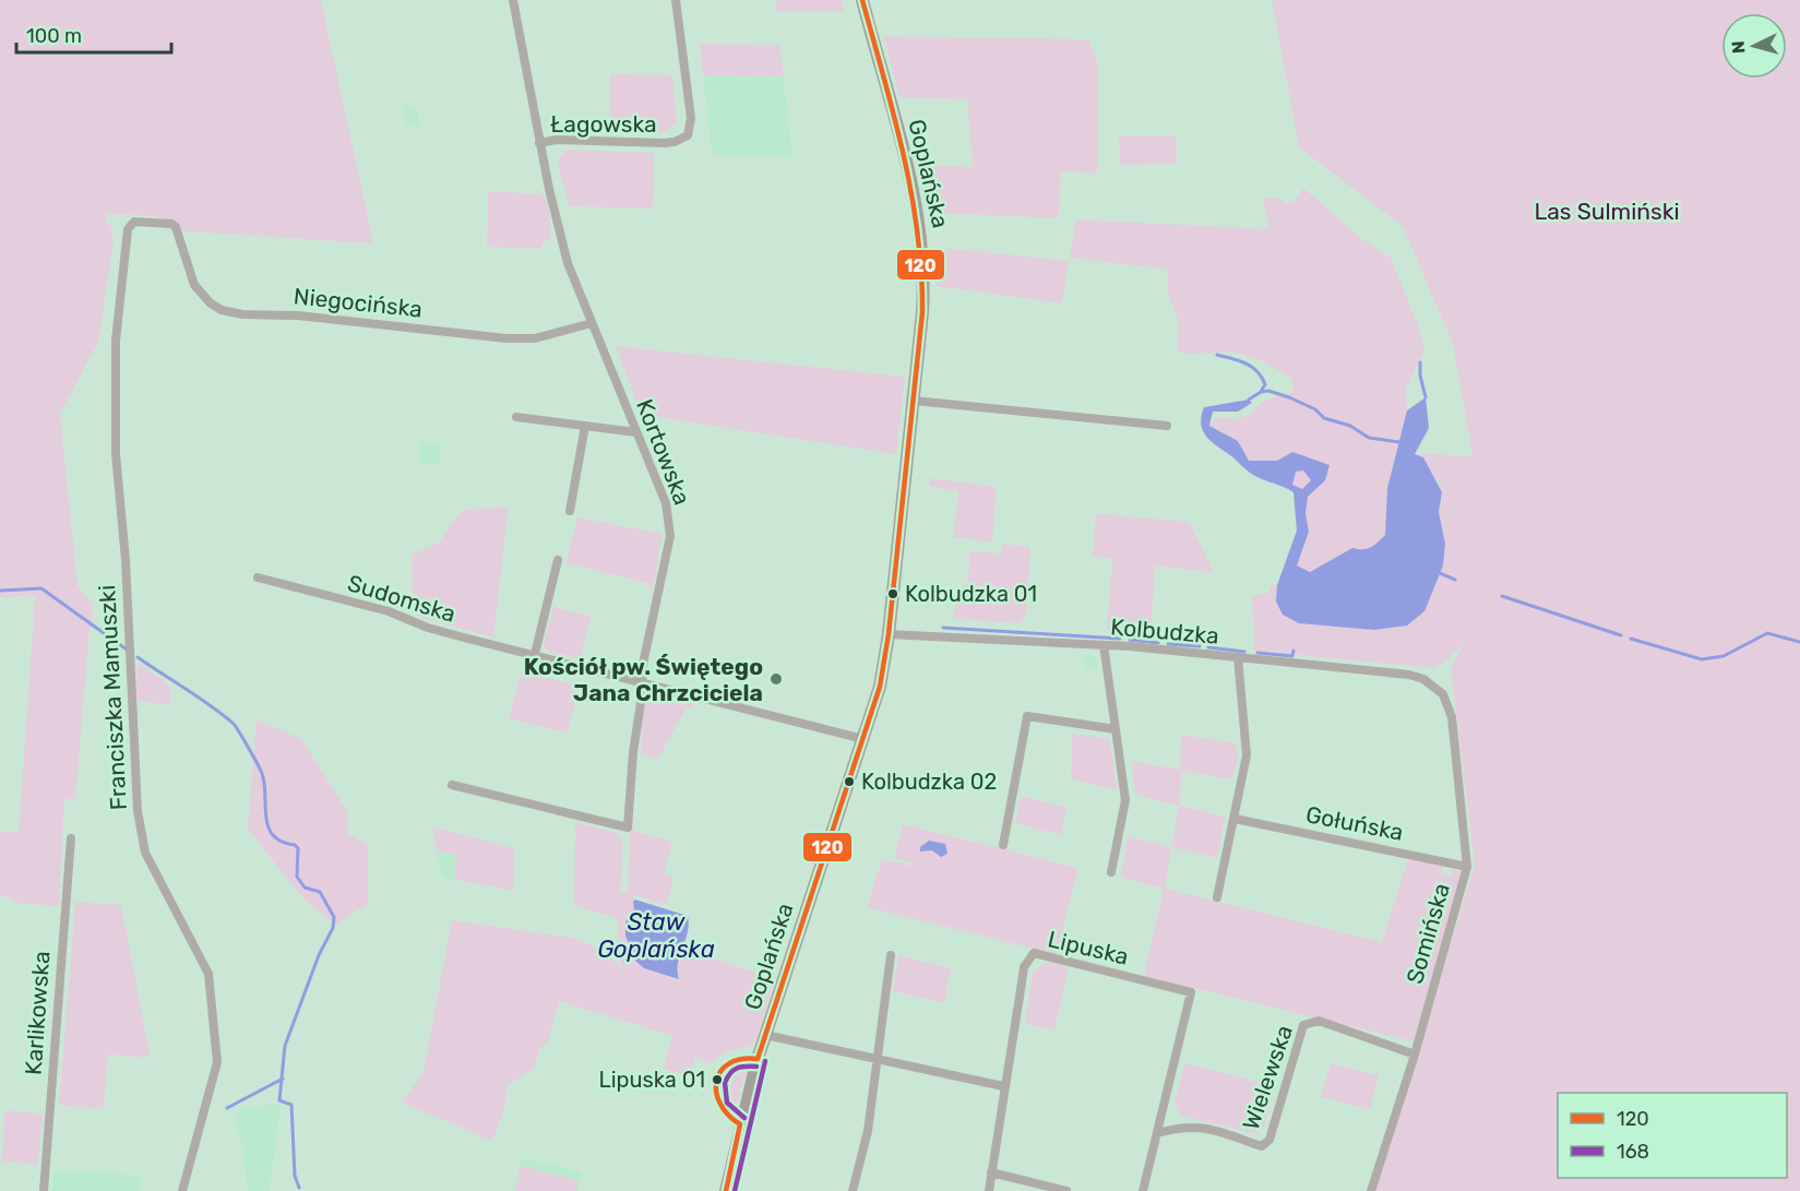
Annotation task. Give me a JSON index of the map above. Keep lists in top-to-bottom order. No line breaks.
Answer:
{"streets":{"street":["Łagowska","Goplańska","Niegocińska","Kortowska","Sudomska","Kolbudzka","Franciszka Mamuszki","Gołuńska","Somińska","Lipuska","Karlikowska","Wielewska"]},"crossings":[["Łagowska","Kortowska"],["Goplańska","Sudomska"],["Goplańska","Kolbudzka"],["Niegocińska","Kortowska"],["Niegocińska","Franciszka Mamuszki"],["Kortowska","Sudomska"],["Kolbudzka","Somińska"],["Gołuńska","Somińska"],["Somińska","Wielewska"],["Lipuska","Wielewska"]],"water":["Staw Goplańska"],"parks":["Las Sulmiński"],"places":["Kolbudzka 01","Kościół pw. Świętego Jana Chrzciciela","Kolbudzka 02","Lipuska 01"],"lines":["transit line 120","transit line 168"],"legend":["120","168"],"scale_bar":"100 m","north":"left"}
